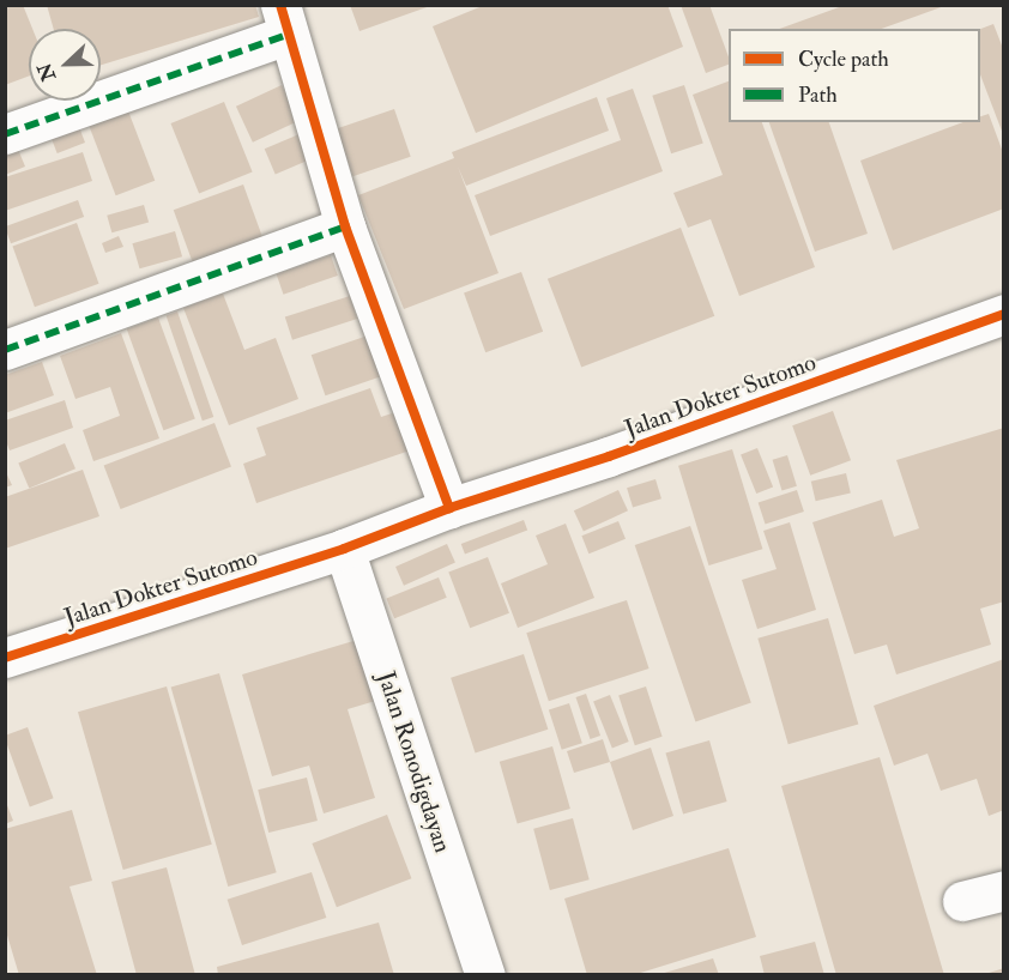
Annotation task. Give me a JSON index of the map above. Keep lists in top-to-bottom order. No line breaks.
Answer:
{"streets":{"street":["Jalan Dokter Sutomo","Jalan Ronodigdayan"]},"crossings":[["Jalan Dokter Sutomo","Jalan Ronodigdayan"]],"legend":["Cycle path","Path"],"north":"left"}
